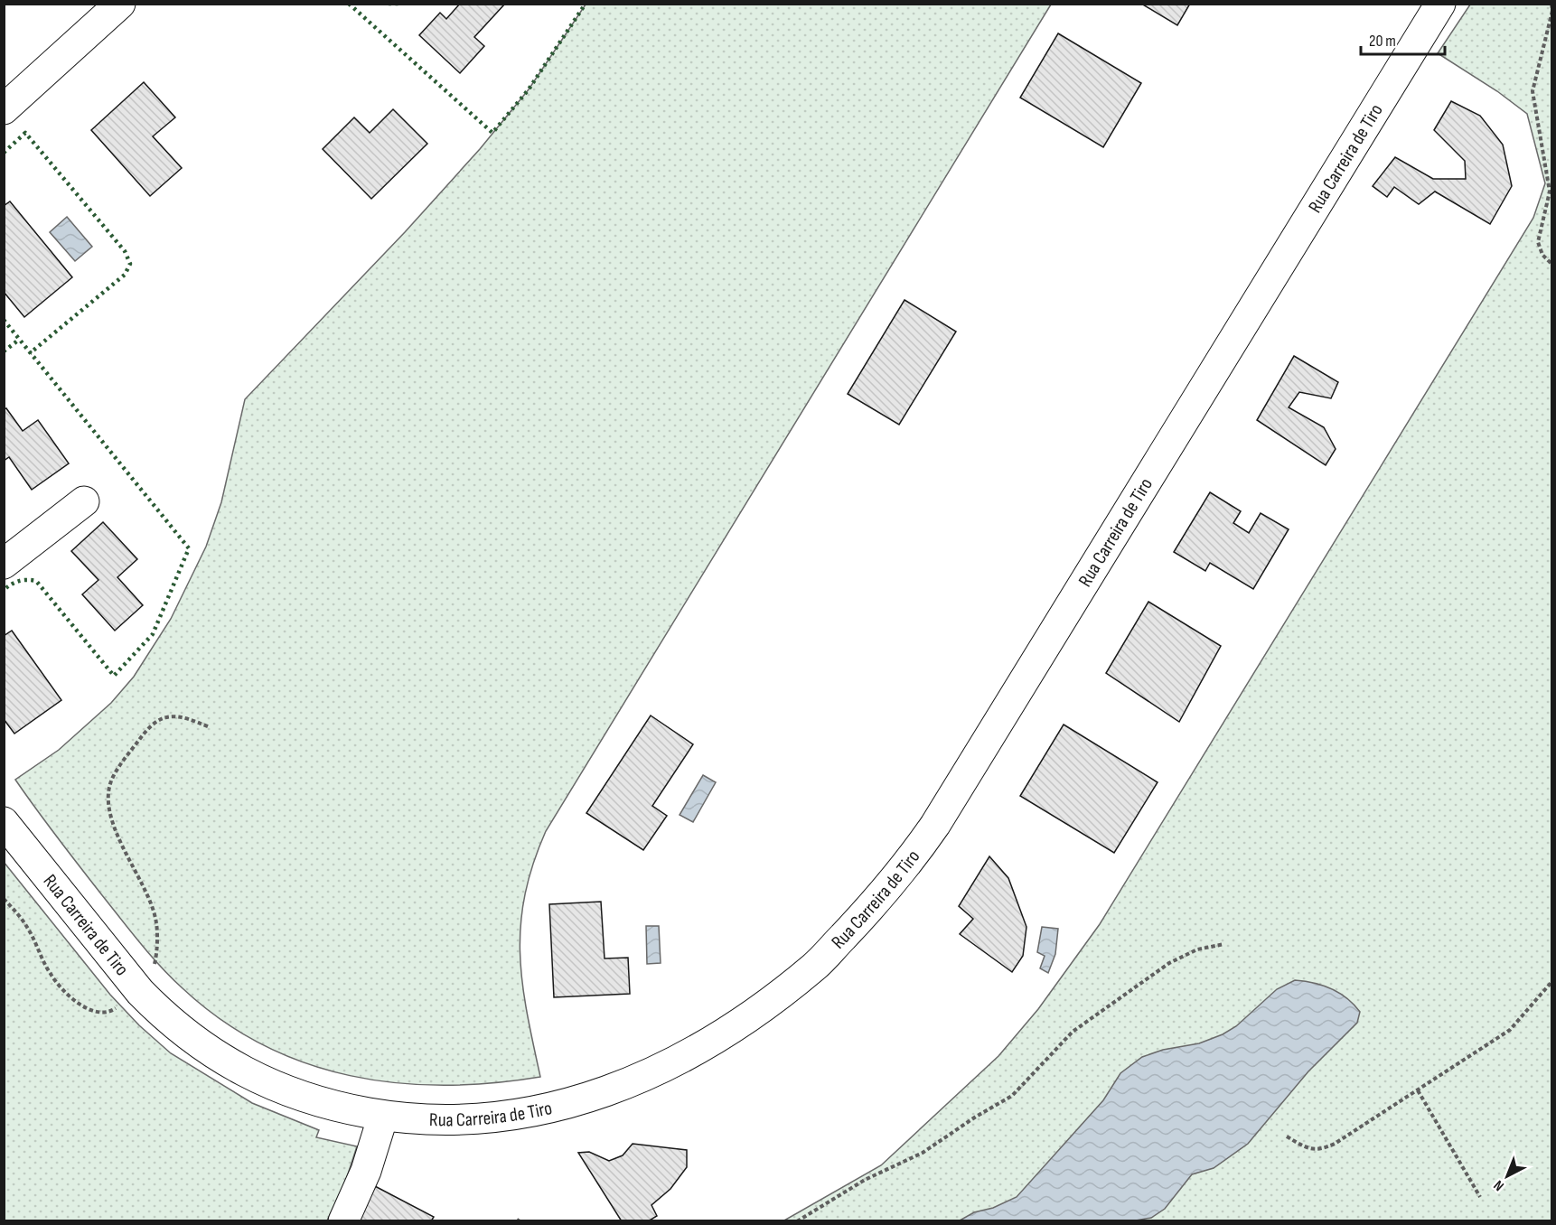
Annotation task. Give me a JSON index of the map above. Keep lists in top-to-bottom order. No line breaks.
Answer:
{"streets":{"street":["Rua Carreira de Tiro"]},"scale_bar":"20 m","north":"bottom left"}
